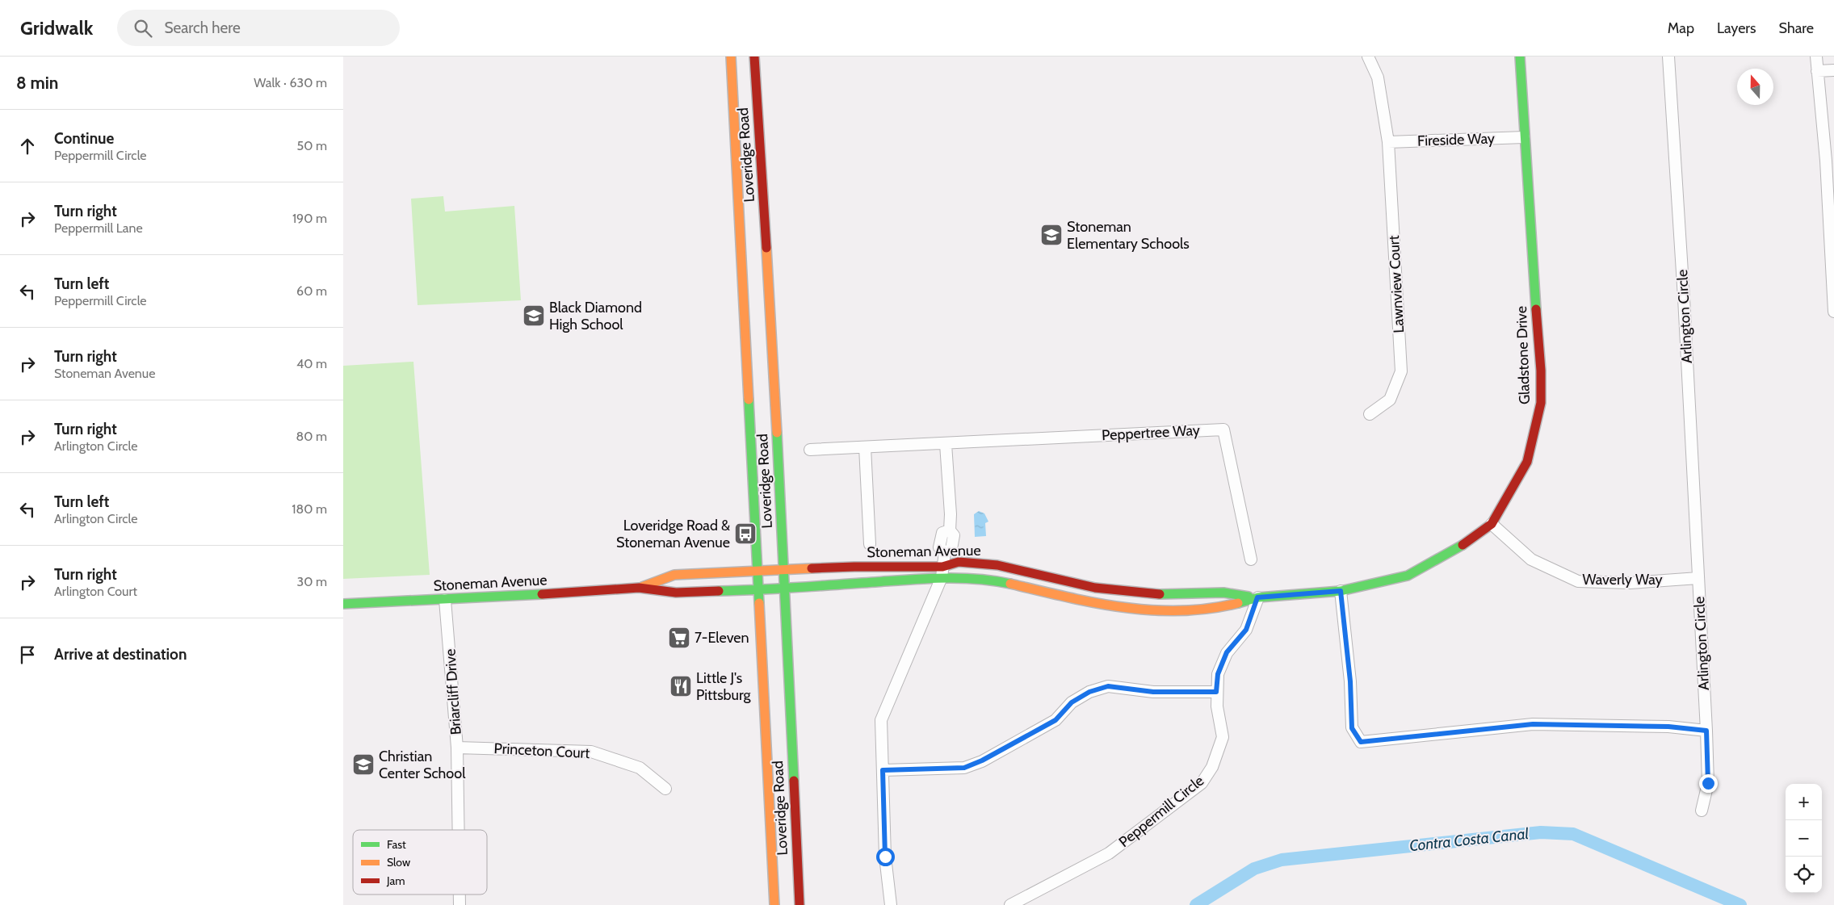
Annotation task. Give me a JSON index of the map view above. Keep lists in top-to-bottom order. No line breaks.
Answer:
{"streets":{"street":["Fireside Way","Loveridge Road","Lawnview Court","Arlington Circle","Gladstone Drive","Peppertree Way","Stoneman Avenue","Waverly Way","Briarcliff Drive","Princeton Court","Peppermill Circle"]},"crossings":[["Fireside Way","Lawnview Court"],["Fireside Way","Gladstone Drive"],["Loveridge Road","Stoneman Avenue"],["Arlington Circle","Waverly Way"],["Gladstone Drive","Stoneman Avenue"],["Gladstone Drive","Waverly Way"],["Stoneman Avenue","Briarcliff Drive"],["Stoneman Avenue","Peppermill Circle"],["Briarcliff Drive","Princeton Court"]],"water":["Contra Costa Canal"],"places":{"school or university":["Stoneman Elementary Schools","Black Diamond High School","Christian Center School"],"bus stop":["Loveridge Road & Stoneman Avenue"],"supermarket":["7-Eleven"],"restaurant":["Little J's Pittsburg"]},"legend":["Fast","Slow","Jam"],"north":"top","page":{"header":"Gridwalk","search":"Search here","nav":["Map","Layers","Share"],"heading":["8 min","Walk · 630 m"],"list":[["Continue","Peppermill Circle","50 m"],["Turn right","Peppermill Lane","190 m"],["Turn left","Peppermill Circle","60 m"],["Turn right","Stoneman Avenue","40 m"],["Turn right","Arlington Circle","80 m"],["Turn left","Arlington Circle","180 m"],["Turn right","Arlington Court","30 m"],"Arrive at destination"],"map_buttons":["+","−"]}}
